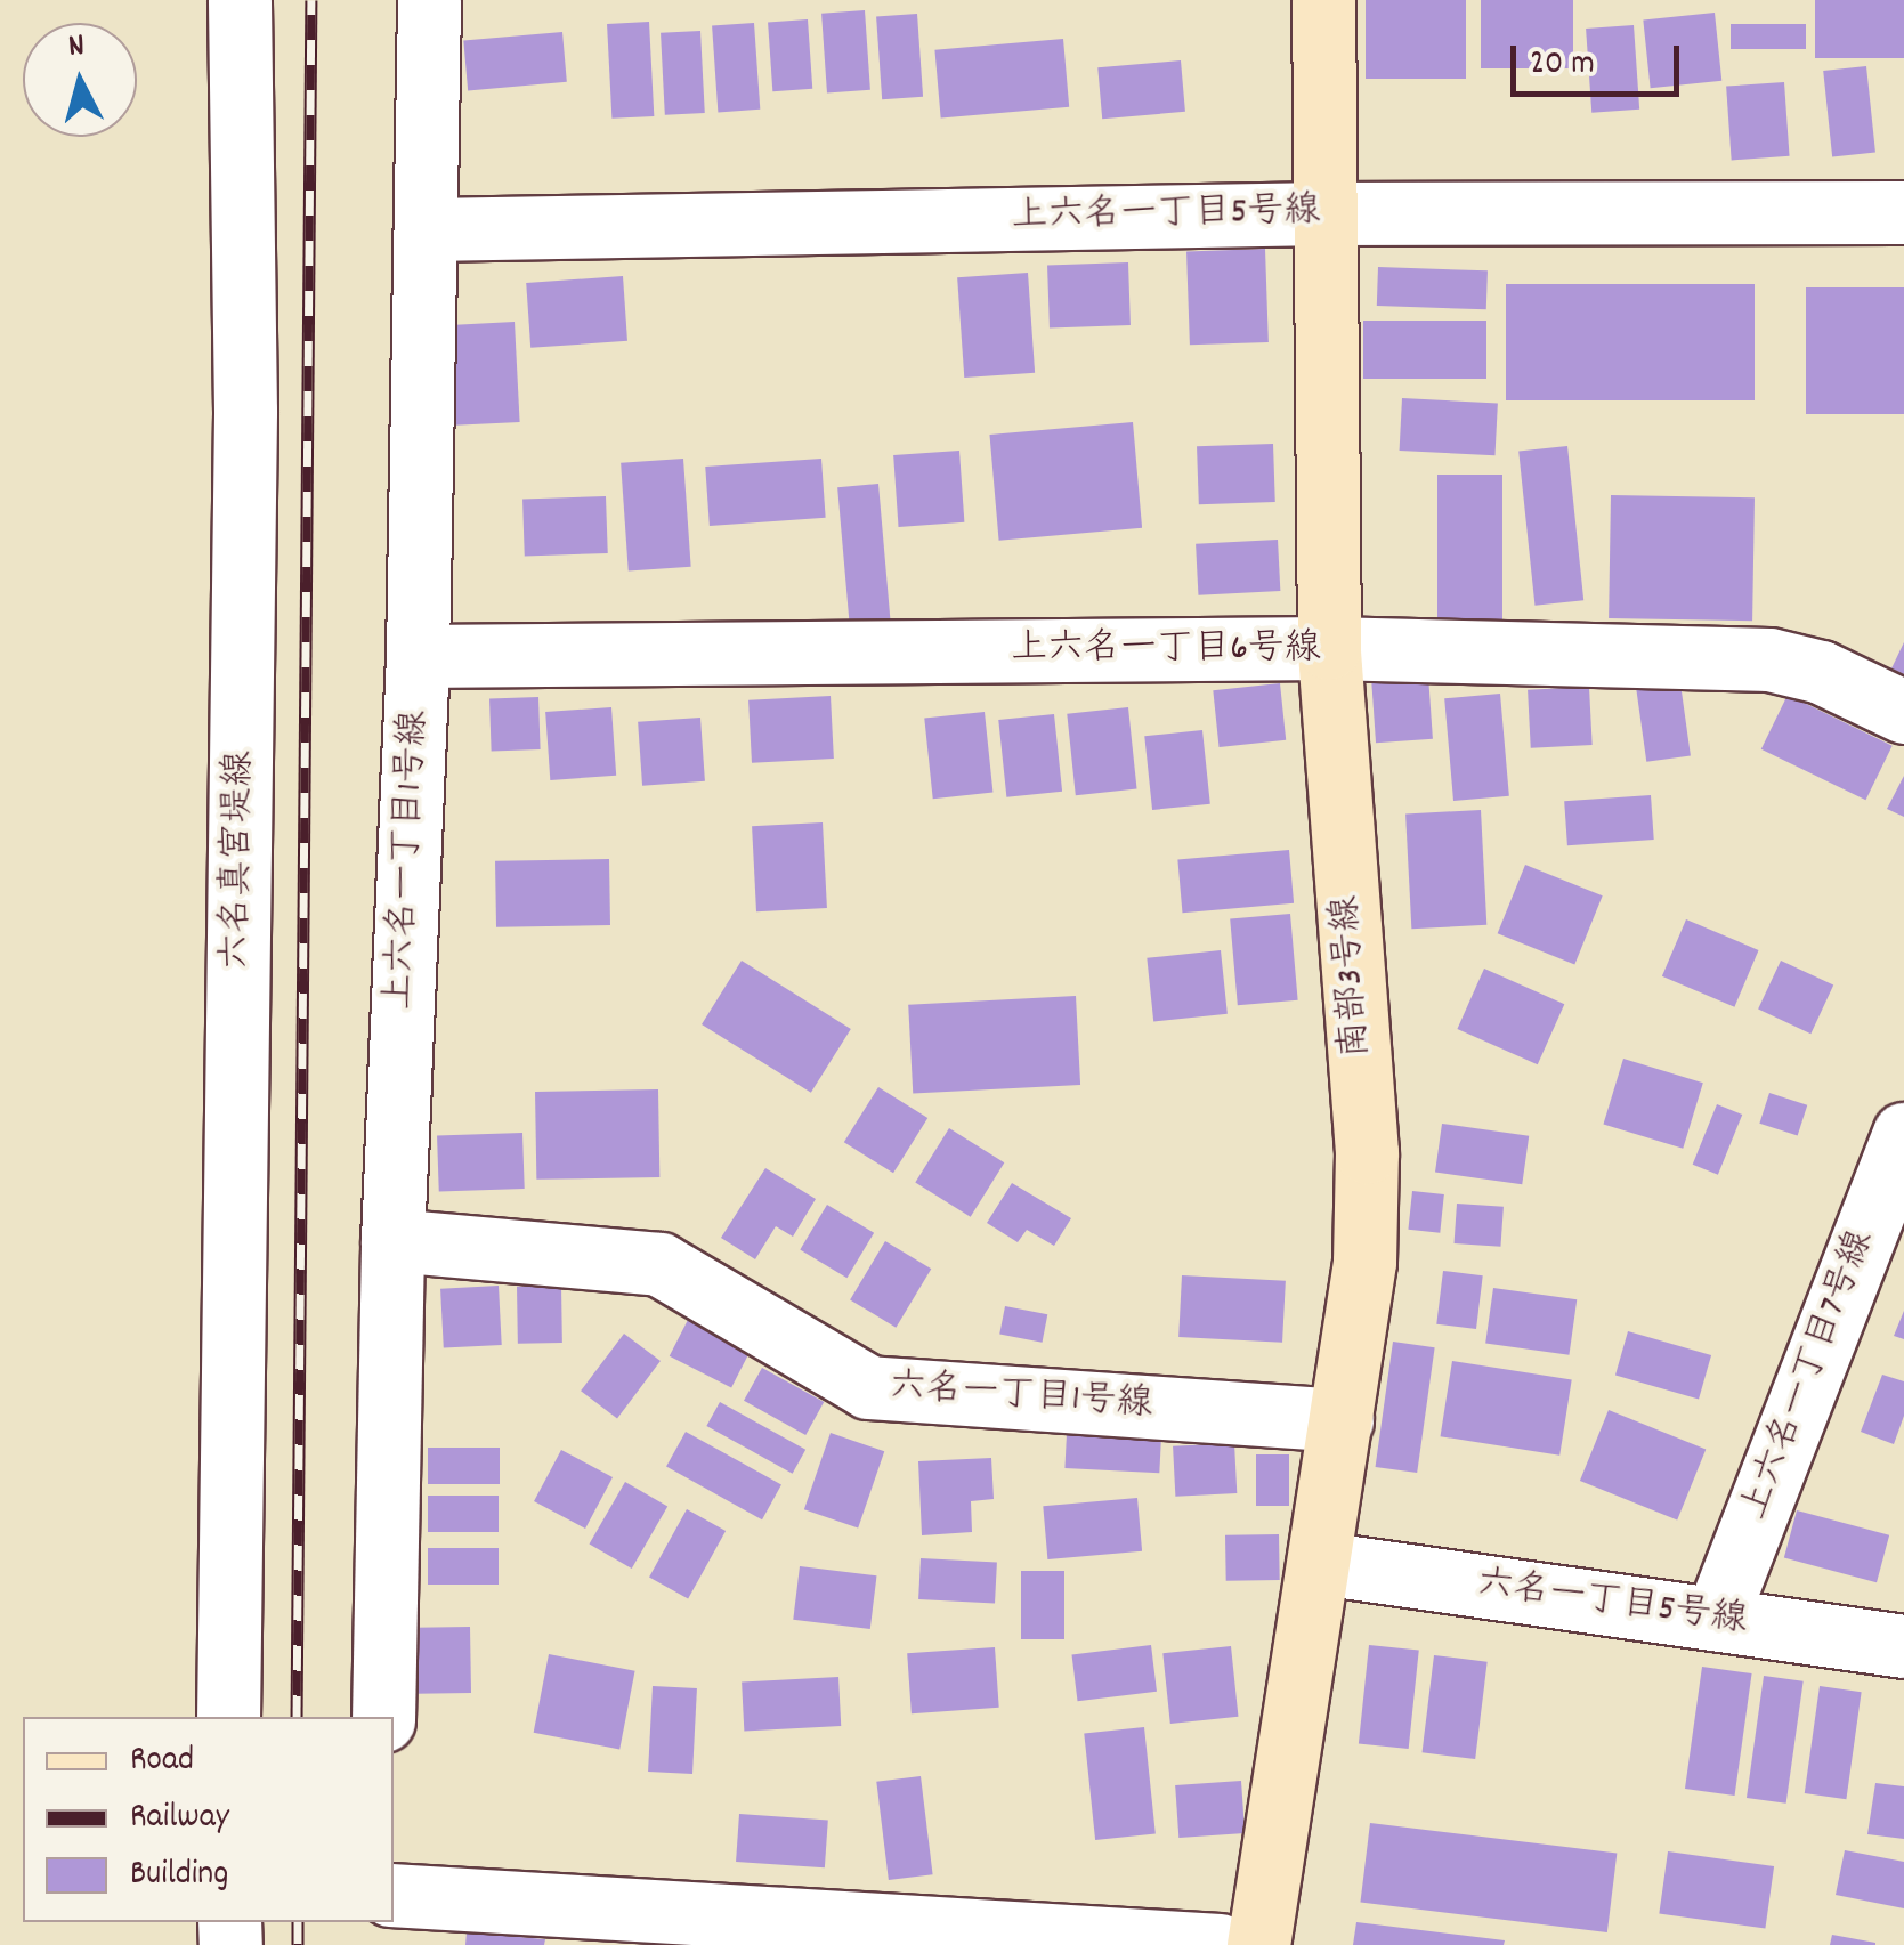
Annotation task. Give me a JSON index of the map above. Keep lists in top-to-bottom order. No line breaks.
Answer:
{"streets":{"street":["上六名一丁目5号線","上六名一丁目6号線","六名真宮堤線","上六名一丁目1号線","南部3号線","上六名一丁目7号線","六名一丁目1号線","六名一丁目5号線"]},"crossings":[["上六名一丁目5号線","上六名一丁目1号線"],["上六名一丁目5号線","南部3号線"],["上六名一丁目6号線","上六名一丁目1号線"],["上六名一丁目6号線","南部3号線"],["上六名一丁目1号線","六名一丁目1号線"],["南部3号線","六名一丁目1号線"],["南部3号線","六名一丁目5号線"],["上六名一丁目7号線","六名一丁目5号線"]],"legend":["Road","Railway","Building"],"scale_bar":"20 m","north":"top"}
